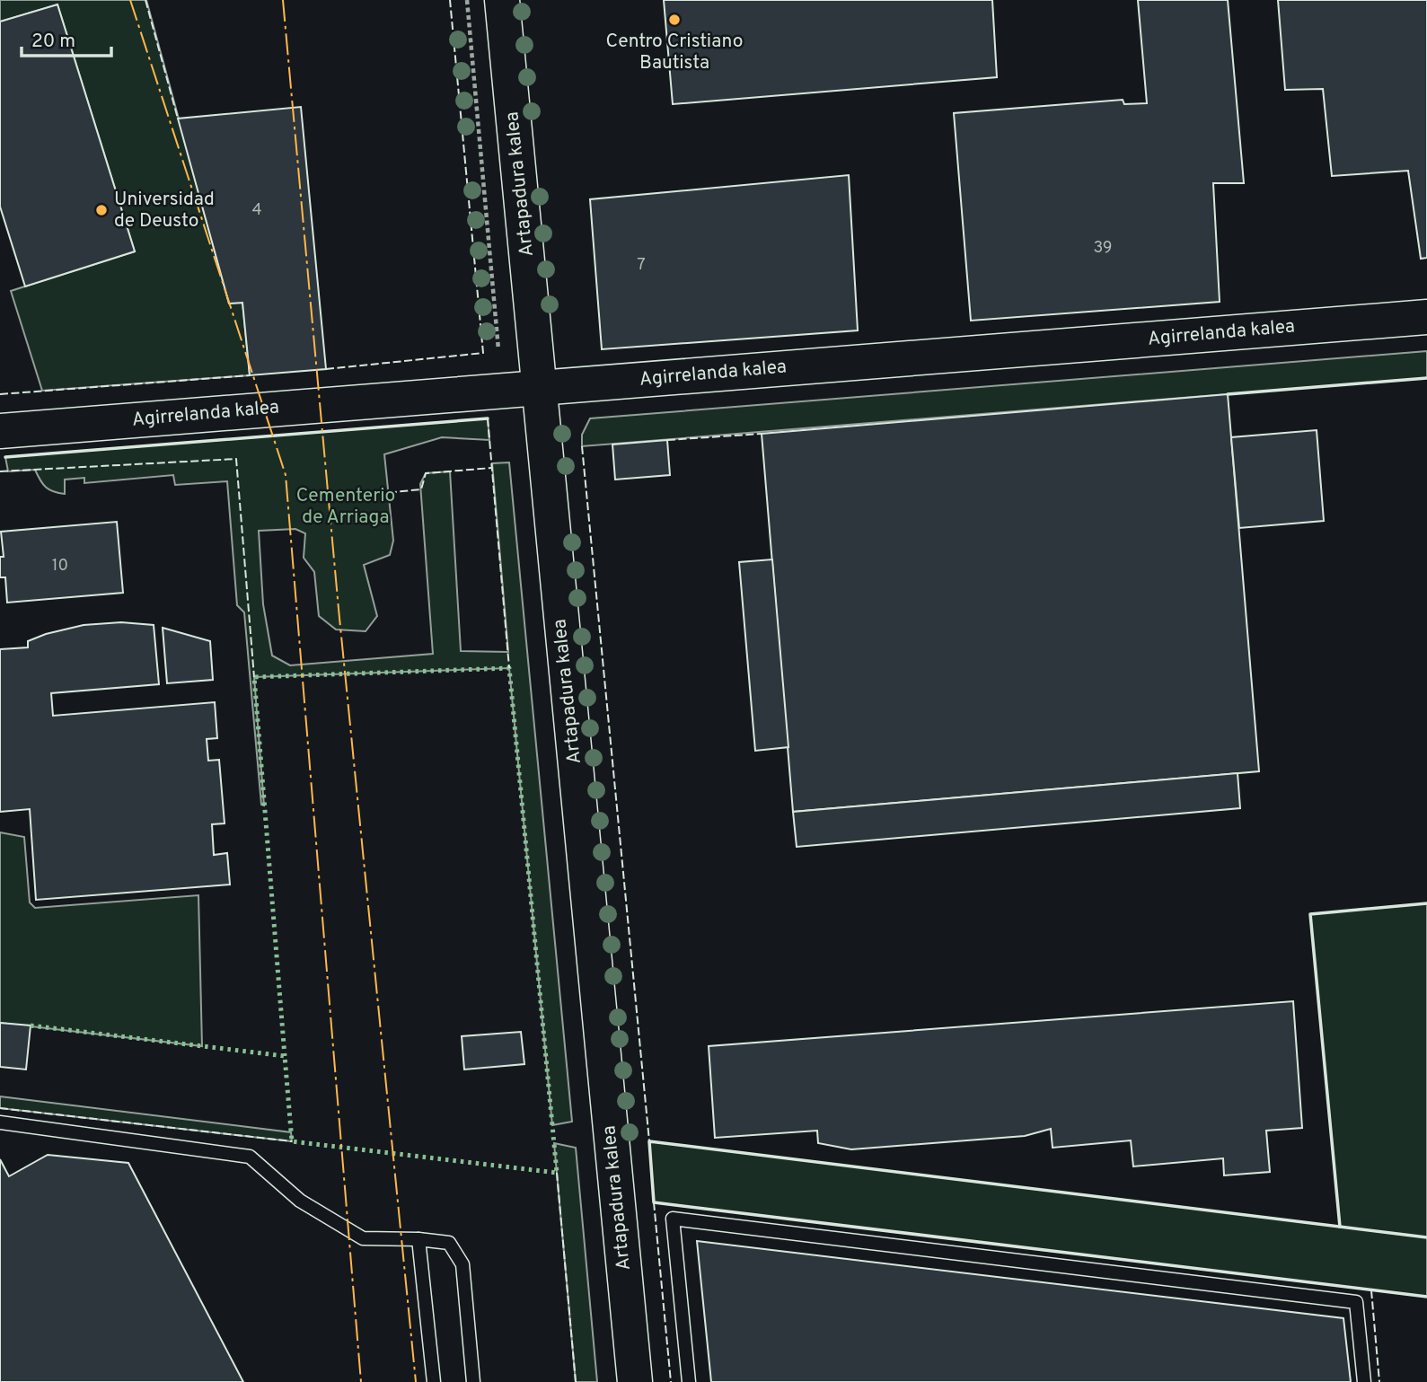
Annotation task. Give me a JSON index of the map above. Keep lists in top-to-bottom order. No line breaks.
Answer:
{"streets":{"street":["Artapadura kalea","Agirrelanda kalea"]},"crossings":[["Artapadura kalea","Agirrelanda kalea"]],"parks":["Cementerio de Arriaga"],"places":["Centro Cristiano Bautista","Universidad de Deusto"],"house_numbers":["4","39","7","10"],"scale_bar":"20 m"}
